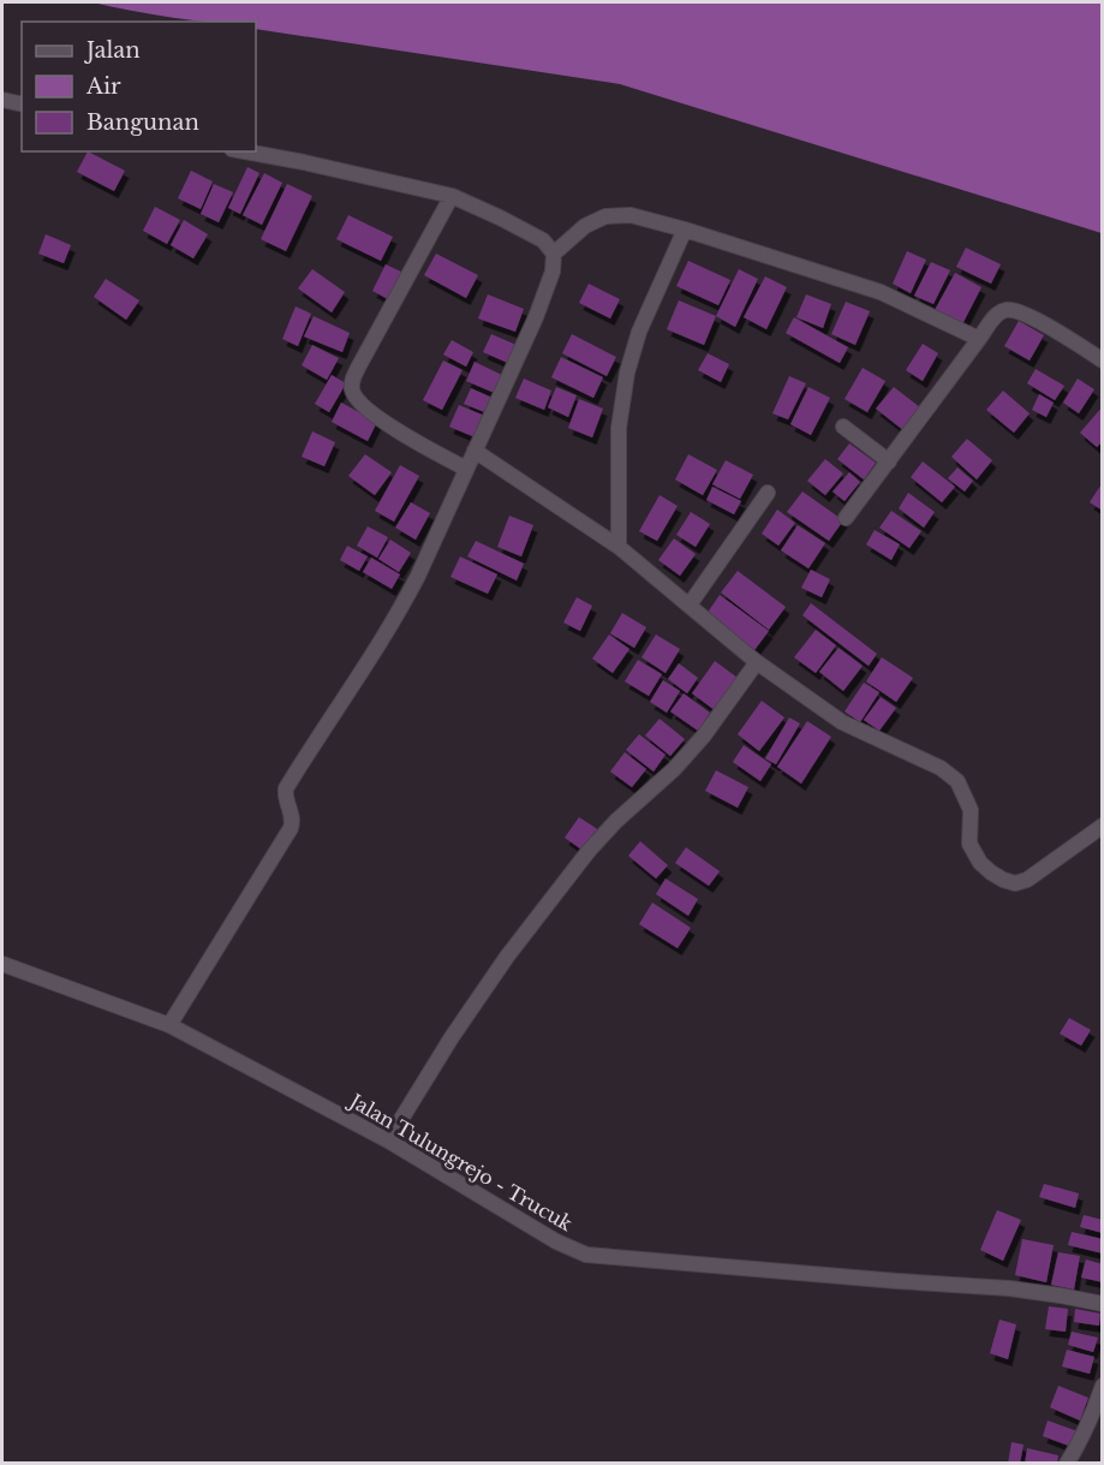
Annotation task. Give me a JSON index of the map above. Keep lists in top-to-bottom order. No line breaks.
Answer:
{"streets":{"street":["Jalan Tulungrejo - Trucuk"]},"legend":["Jalan","Air","Bangunan"]}
